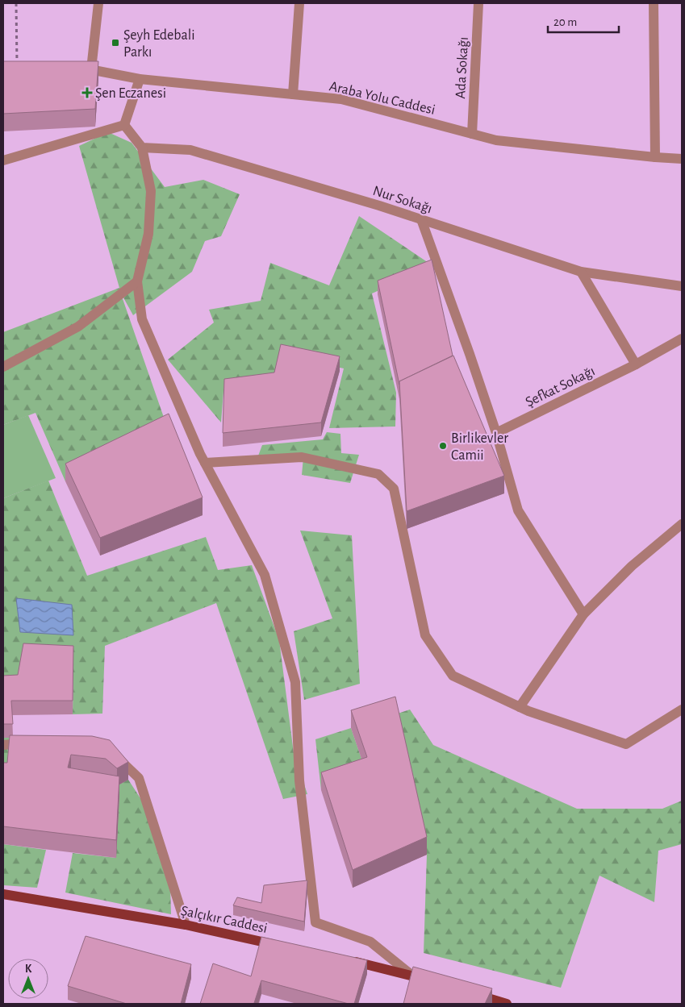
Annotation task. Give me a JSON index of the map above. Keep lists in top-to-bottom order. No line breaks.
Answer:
{"streets":{"main road":["Şalçıkır Caddesi"],"street":["Ada Sokağı","Araba Yolu Caddesi","Nur Sokağı","Şefkat Sokağı"]},"crossings":[["Ada Sokağı","Araba Yolu Caddesi"]],"places":{"transit":["Şeyh Edebali Parkı"],"health":["Şen Eczanesi"],"other":["Birlikevler Camii"]},"scale_bar":"20 m","north":"top"}
